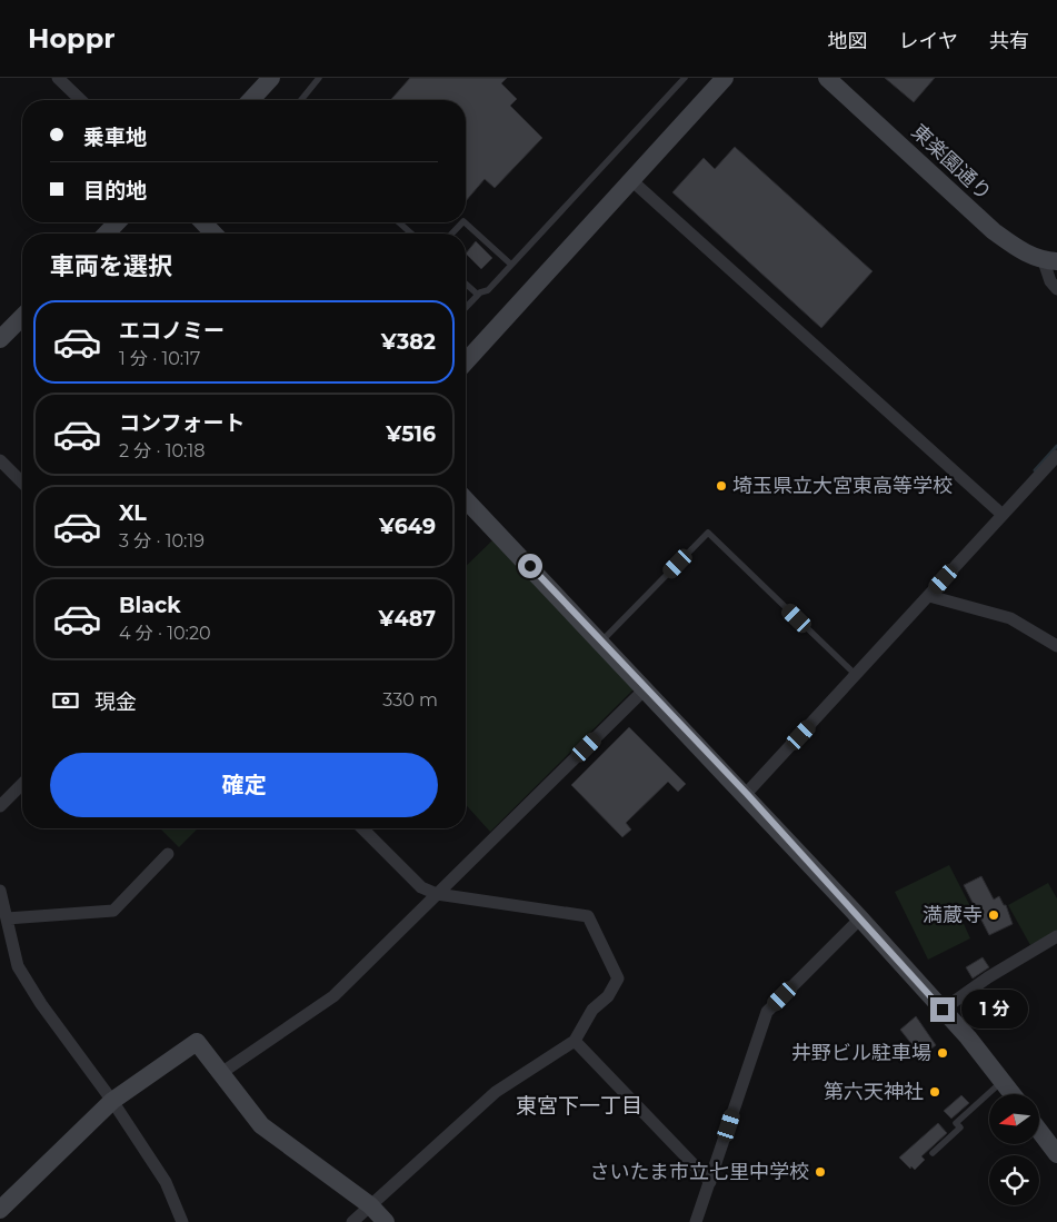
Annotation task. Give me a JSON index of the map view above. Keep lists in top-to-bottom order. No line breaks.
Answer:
{"streets":{"street":["東楽園通り"]},"districts":["東宮下一丁目"],"places":["埼玉県立大宮東高等学校","満蔵寺","井野ビル駐車場","第六天神社","さいたま市立七里中学校"],"north":"left","page":{"header":"Hoppr","nav":["地図","レイヤ","共有"],"banner":["乗車地","目的地"],"heading":"車両を選択","list":[{"name":"エコノミー","note":"1 分 · 10:17","value":"¥382"},{"name":"コンフォート","note":"2 分 · 10:18","value":"¥516"},{"name":"XL","note":"3 分 · 10:19","value":"¥649"},{"name":"Black","note":"4 分 · 10:20","value":"¥487"}],"pay":["現金","330 m"],"buttons":"確定","bubble":"1 分"}}
